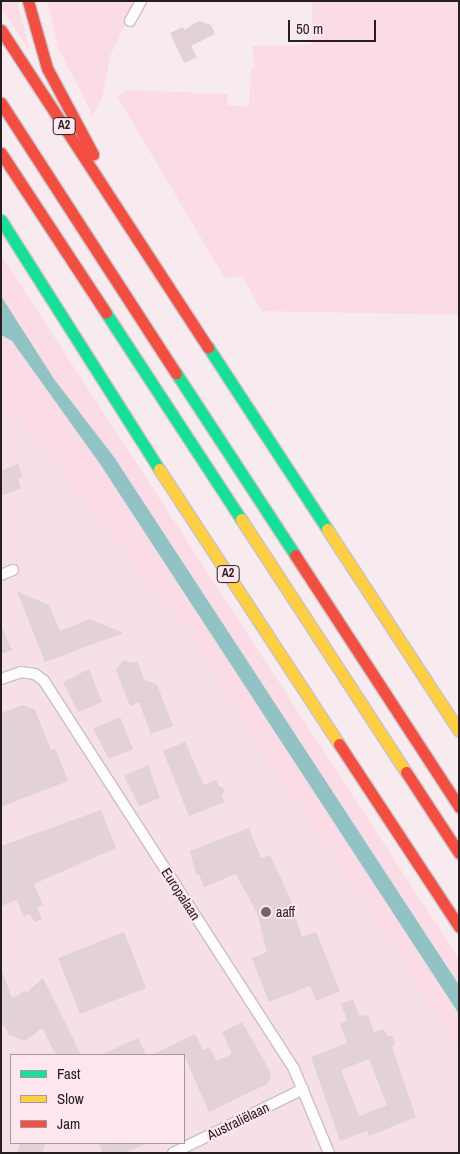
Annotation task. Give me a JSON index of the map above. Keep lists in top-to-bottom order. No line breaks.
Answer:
{"streets":{"highway":["A2"],"street":["Europalaan","Australiëlaan"]},"crossings":[["Europalaan","Australiëlaan"]],"places":["aaff"],"legend":["Fast","Slow","Jam"],"scale_bar":"50 m"}
